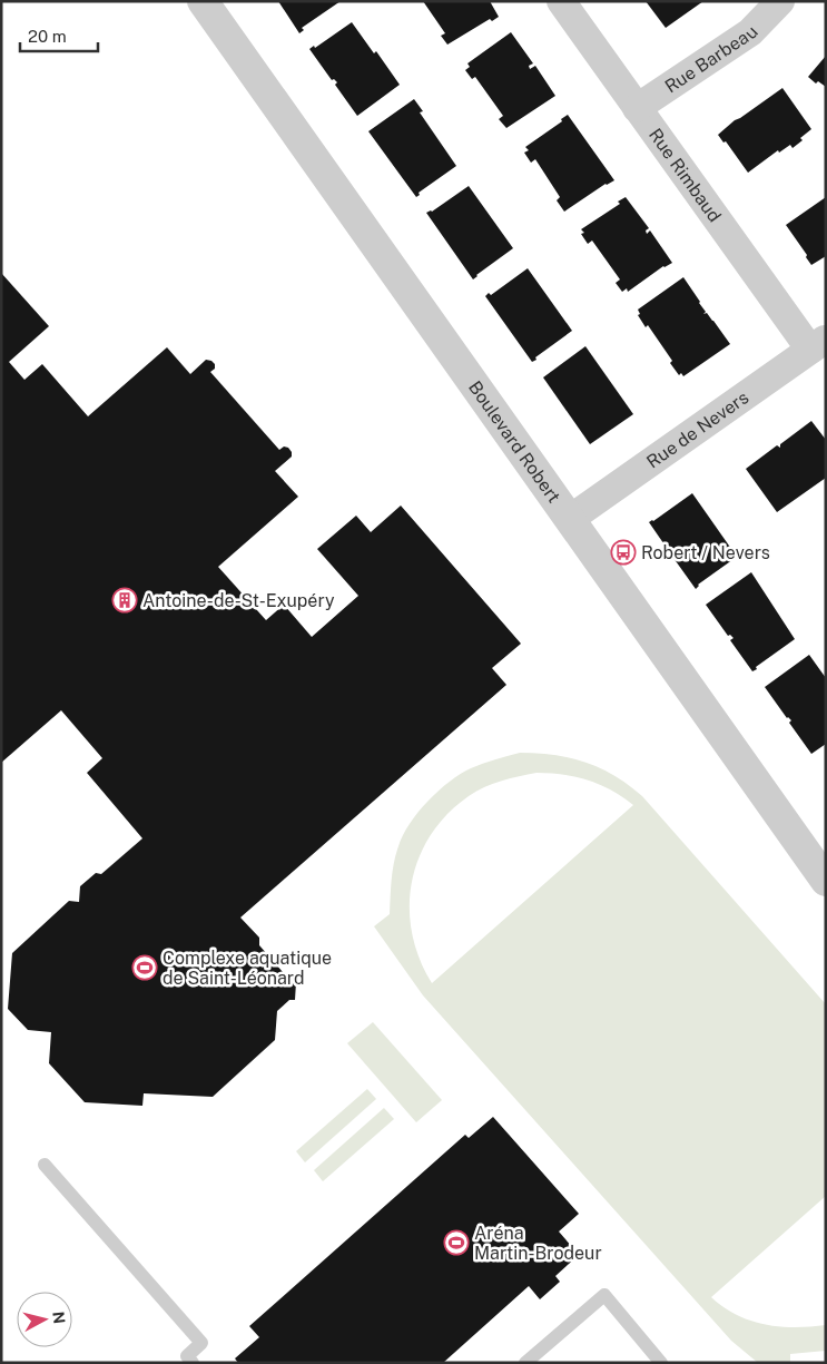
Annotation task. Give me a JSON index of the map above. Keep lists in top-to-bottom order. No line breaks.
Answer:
{"streets":{"street":["Rue Barbeau","Rue Rimbaud","Rue de Nevers","Boulevard Robert"]},"crossings":[["Rue Barbeau","Rue Rimbaud"],["Rue Rimbaud","Rue de Nevers"],["Rue de Nevers","Boulevard Robert"]],"places":{"bus stop":["Robert / Nevers"],"building":["Antoine-de-St-Exupéry"],"sports":["Complexe aquatique de Saint-Léonard","Aréna Martin-Brodeur"]},"scale_bar":"20 m","north":"right"}
